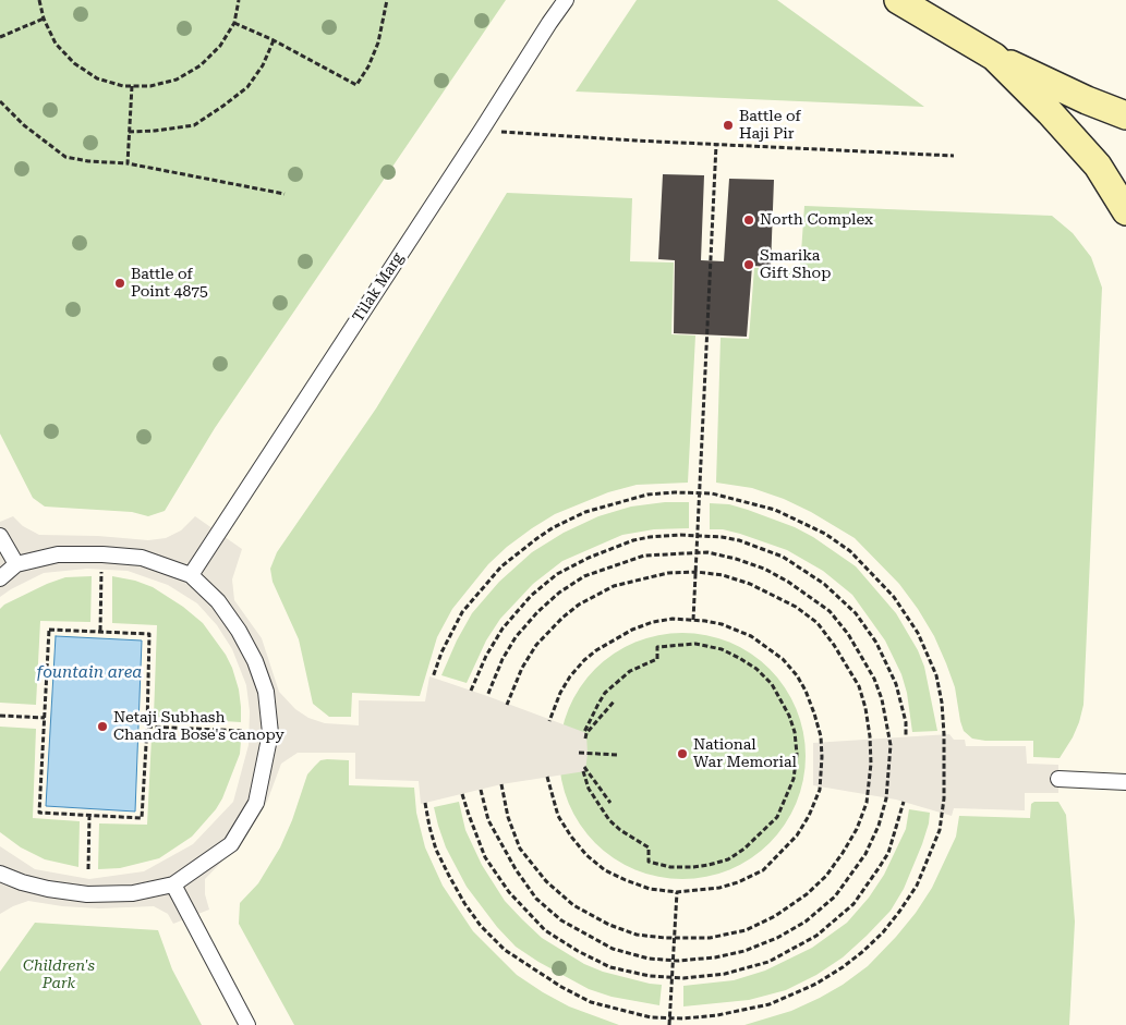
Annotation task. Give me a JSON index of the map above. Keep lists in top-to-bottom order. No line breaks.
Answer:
{"streets":{"street":["Tilak Marg"]},"water":["fountain area"],"parks":["Children's Park"],"places":["Battle of Haji Pir","North Complex","Smarika Gift Shop","Battle of Point 4875","Netaji Subhash Chandra Bose's canopy","National War Memorial"]}
